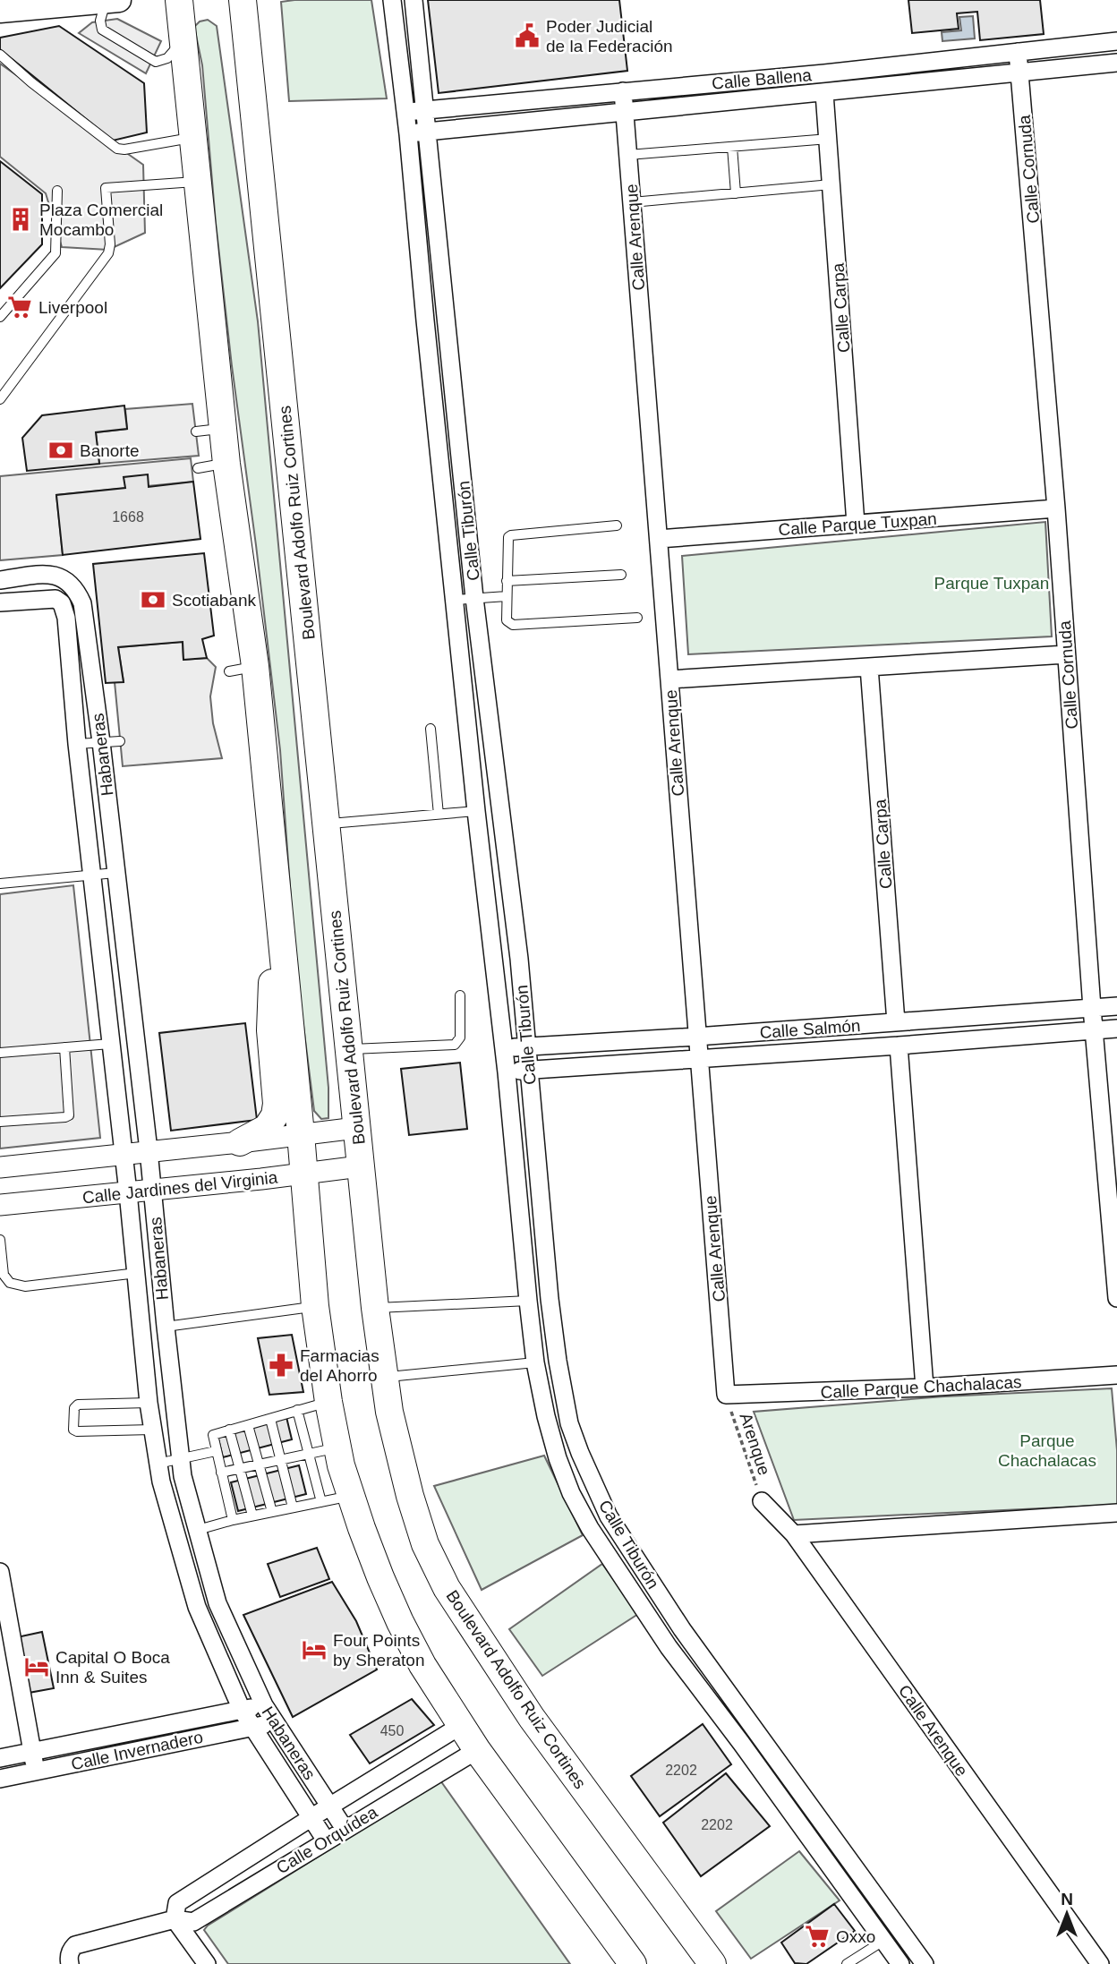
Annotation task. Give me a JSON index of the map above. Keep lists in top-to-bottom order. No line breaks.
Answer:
{"streets":{"main road":["Boulevard Adolfo Ruiz Cortines"],"street":["Calle Ballena","Calle Cornuda","Calle Arenque","Calle Carpa","Calle Parque Tuxpan","Calle Tiburón","Habaneras","Calle Salmón","Calle Jardines del Virginia","Calle Parque Chachalacas","Calle Invernadero","Calle Orquídea"],"path":["Arenque"]},"crossings":[["Calle Ballena","Calle Cornuda"],["Calle Ballena","Calle Arenque"],["Calle Ballena","Calle Carpa"],["Calle Ballena","Calle Tiburón"],["Calle Cornuda","Calle Parque Tuxpan"],["Calle Cornuda","Calle Salmón"],["Calle Arenque","Calle Parque Tuxpan"],["Calle Arenque","Calle Salmón"],["Calle Arenque","Calle Parque Chachalacas"],["Calle Arenque","Arenque"],["Calle Carpa","Calle Parque Tuxpan"],["Calle Carpa","Calle Salmón"],["Boulevard Adolfo Ruiz Cortines","Calle Jardines del Virginia"],["Calle Tiburón","Calle Salmón"],["Habaneras","Calle Jardines del Virginia"],["Habaneras","Calle Invernadero"],["Habaneras","Calle Orquídea"],["Calle Parque Chachalacas","Arenque"]],"parks":["Parque Tuxpan","Parque Chachalacas"],"places":{"public building":["Poder Judicial de la Federación"],"building":["Plaza Comercial Mocambo"],"supermarket":["Liverpool","Oxxo"],"bank":["Banorte","Scotiabank"],"pharmacy":["Farmacias del Ahorro"],"hotel":["Four Points by Sheraton","Capital O Boca Inn & Suites"]},"house_numbers":["1668","450","2202","2202"],"north":"top"}
